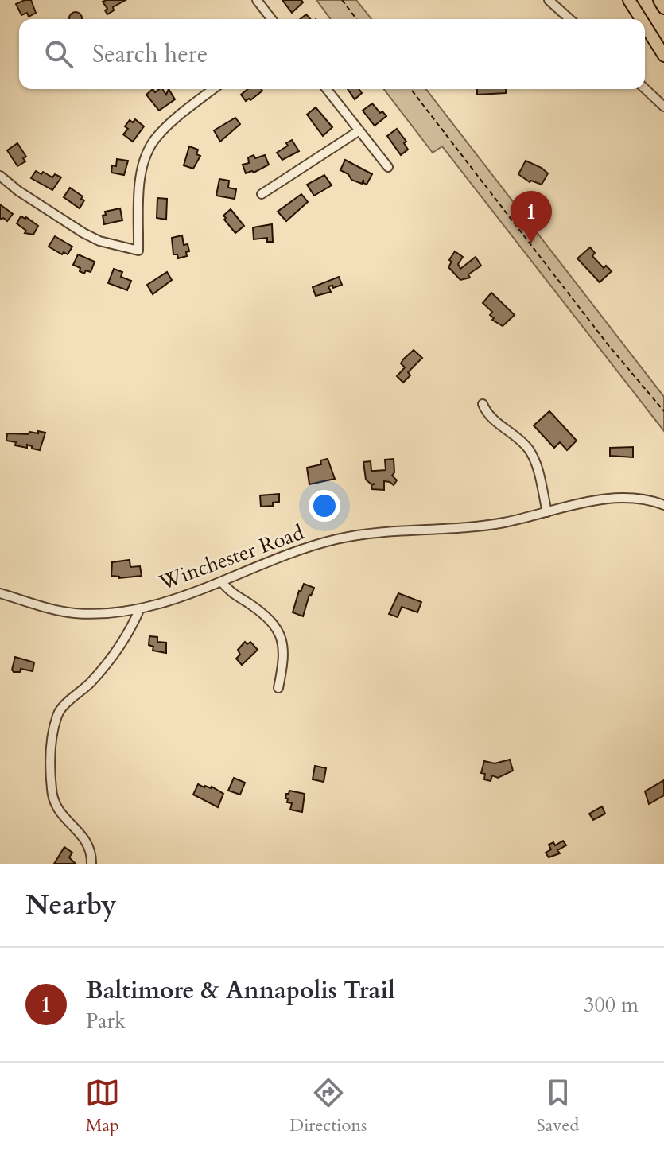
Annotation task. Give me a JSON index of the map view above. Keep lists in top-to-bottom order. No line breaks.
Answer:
{"streets":{"street":["Winchester Road"]},"page":{"search":"Search here","pins":"1","heading":"Nearby","list":[{"mark":"1","name":"Baltimore & Annapolis Trail","note":"Park","value":"300 m"}],"nav":["Map","Directions","Saved"]}}
